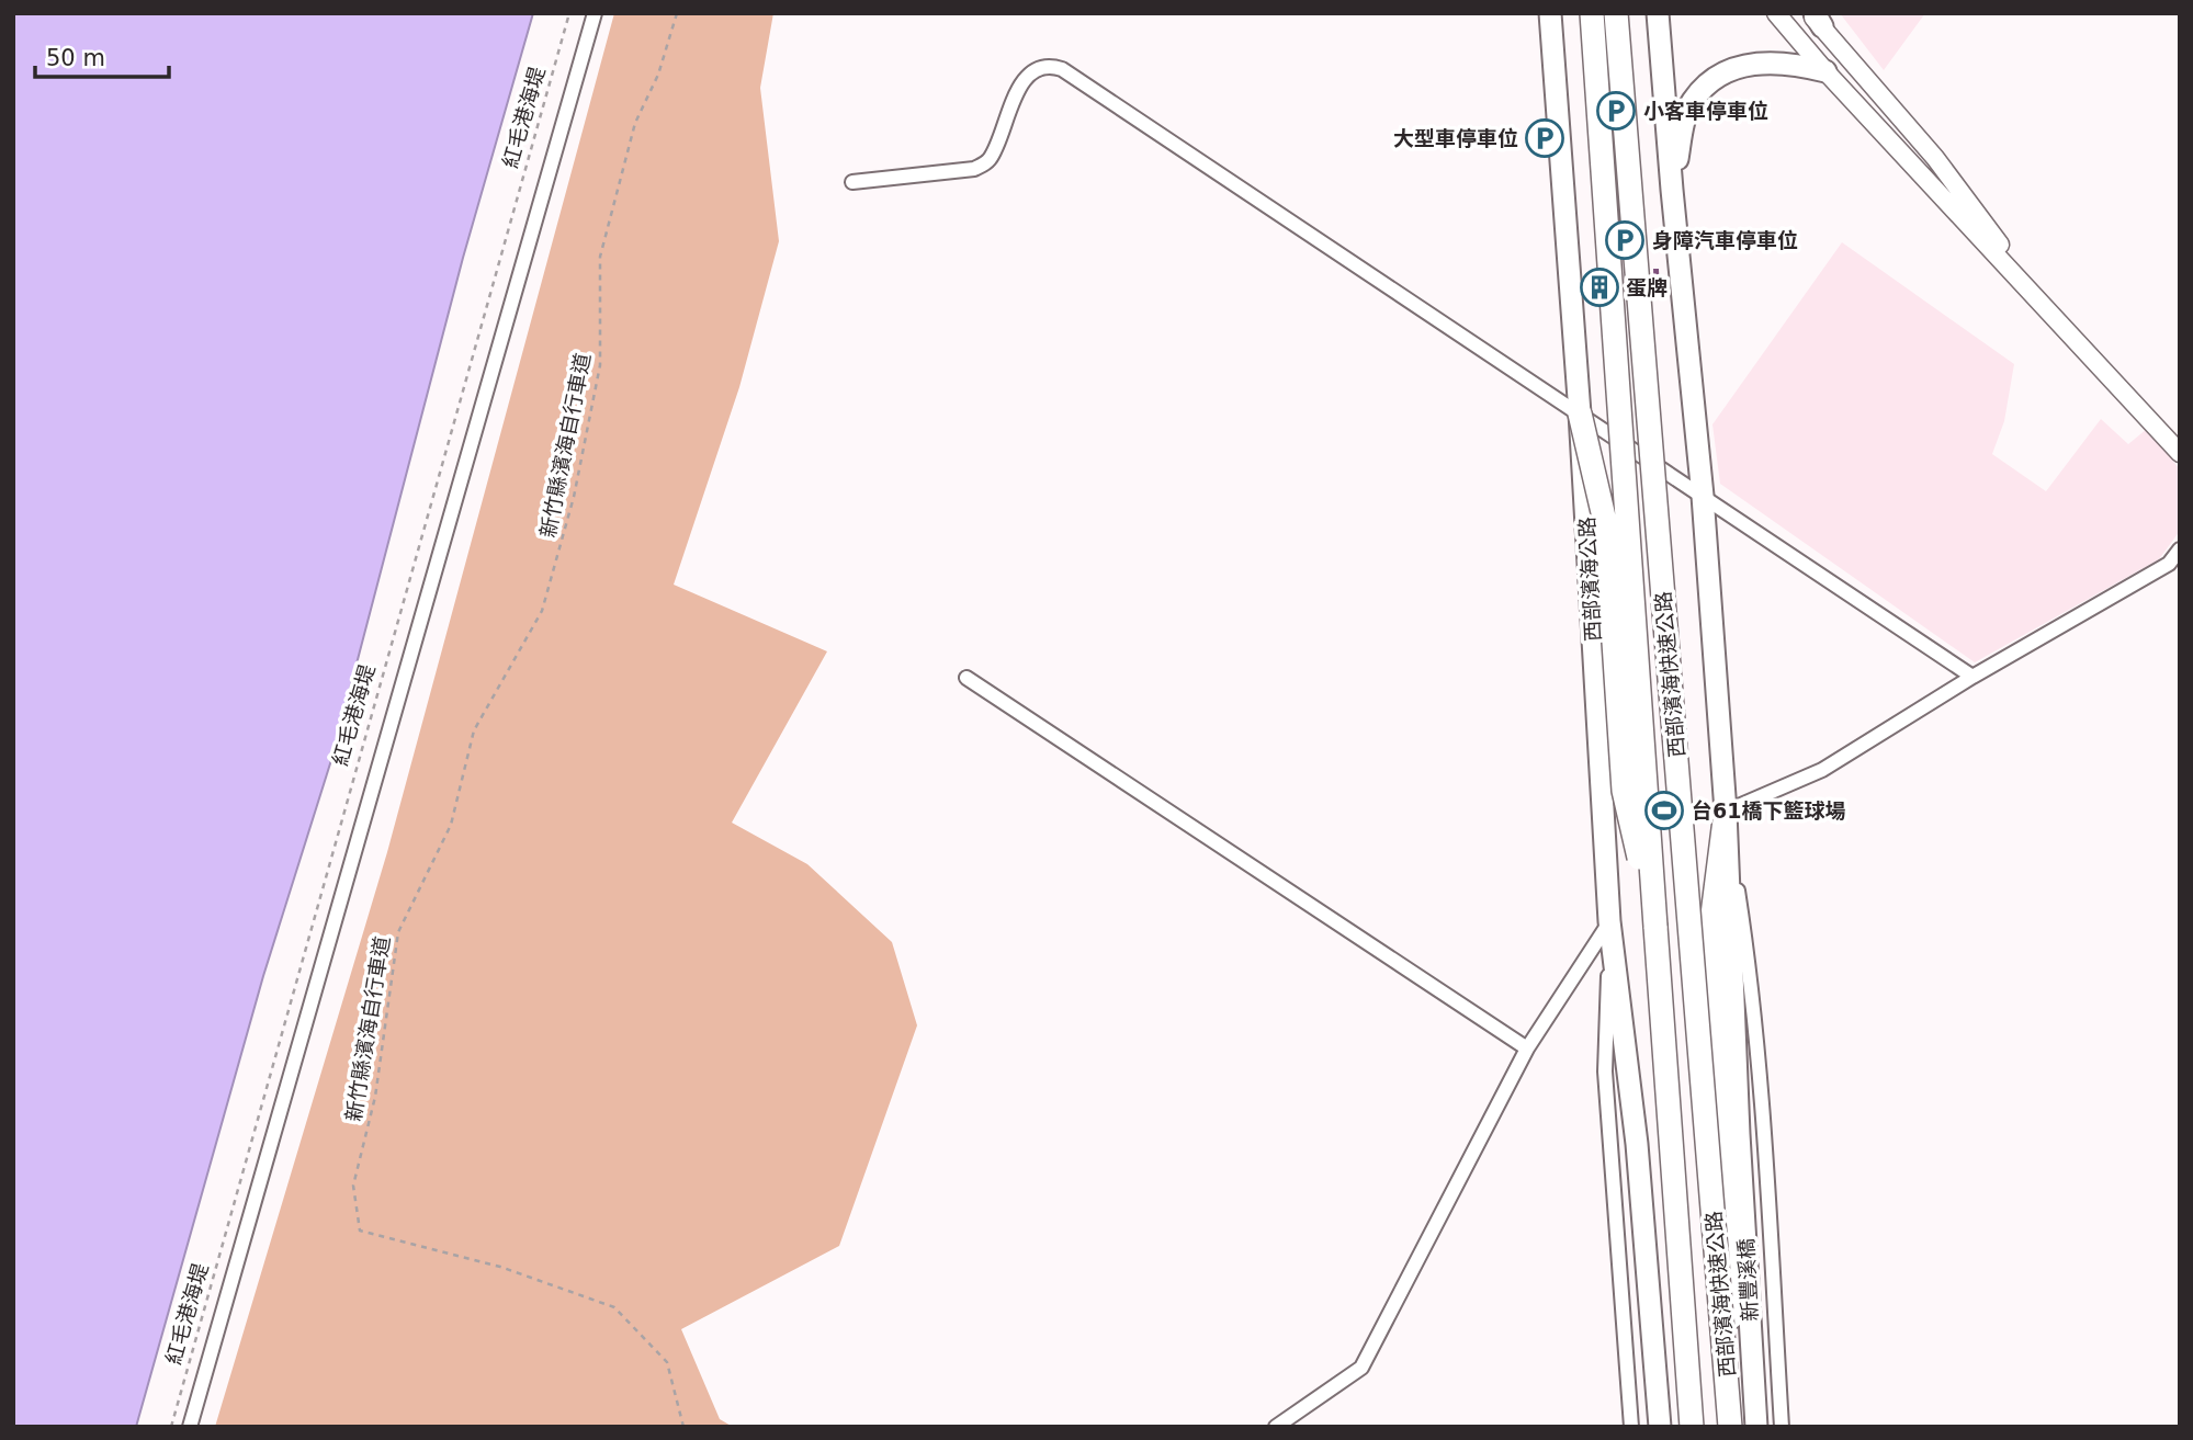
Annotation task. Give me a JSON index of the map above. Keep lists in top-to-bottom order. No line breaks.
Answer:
{"streets":{"highway":["西部濱海快速公路"],"main road":["西部濱海公路","新豐溪橋"],"path":["紅毛港海堤","新竹縣濱海自行車道"]},"places":{"parking":["小客車停車位","大型車停車位","身障汽車停車位"],"building":["蛋牌"],"sports":["台61橋下籃球場"]},"scale_bar":"50 m"}
